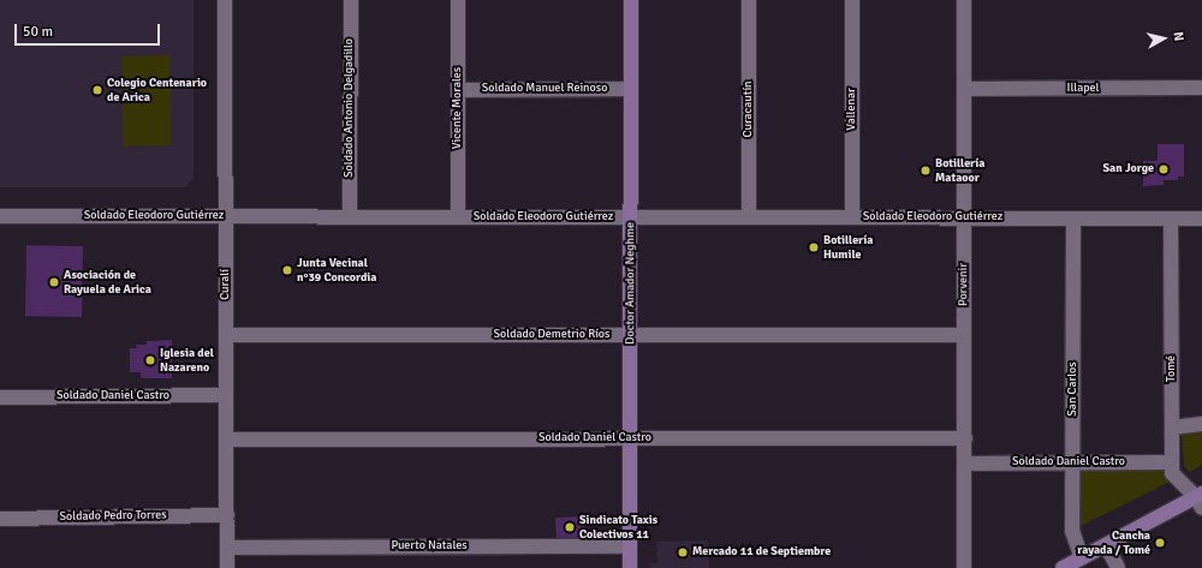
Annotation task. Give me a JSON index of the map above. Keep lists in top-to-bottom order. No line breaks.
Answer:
{"streets":{"main road":["Doctor Amador Neghme"],"street":["Soldado Manuel Reinoso","Illapel","Soldado Antonio Delgadillo","Vicente Morales","Curacautín","Vallenar","Soldado Eleodoro Gutiérrez","Curalí","Porvenir","Soldado Demetrio Ríos","Tomé","San Carlos","Soldado Daniel Castro","Soldado Pedro Torres","Puerto Natales"]},"crossings":[["Soldado Manuel Reinoso","Vicente Morales"],["Soldado Manuel Reinoso","Doctor Amador Neghme"],["Illapel","Porvenir"],["Soldado Antonio Delgadillo","Soldado Eleodoro Gutiérrez"],["Vicente Morales","Soldado Eleodoro Gutiérrez"],["Curacautín","Soldado Eleodoro Gutiérrez"],["Vallenar","Soldado Eleodoro Gutiérrez"],["Soldado Eleodoro Gutiérrez","Doctor Amador Neghme"],["Soldado Eleodoro Gutiérrez","Curalí"],["Soldado Eleodoro Gutiérrez","Porvenir"],["Soldado Eleodoro Gutiérrez","Tomé"],["Soldado Eleodoro Gutiérrez","San Carlos"],["Doctor Amador Neghme","Soldado Demetrio Ríos"],["Doctor Amador Neghme","Soldado Daniel Castro"],["Doctor Amador Neghme","Puerto Natales"],["Curalí","Soldado Demetrio Ríos"],["Curalí","Soldado Daniel Castro"],["Curalí","Soldado Pedro Torres"],["Curalí","Puerto Natales"],["Porvenir","Soldado Demetrio Ríos"],["Porvenir","Soldado Daniel Castro"],["Tomé","Soldado Daniel Castro"],["San Carlos","Soldado Daniel Castro"]],"places":["Colegio Centenario de Arica","San Jorge","Botillería Mataoor","Botillería Humile","Junta Vecinal n°39 Concordia","Asociación de Rayuela de Arica","Iglesia del Nazareno","Sindicato Taxis Colectivos 11","Cancha rayada / Tomé","Mercado 11 de Septiembre"],"scale_bar":"50 m","north":"right"}
